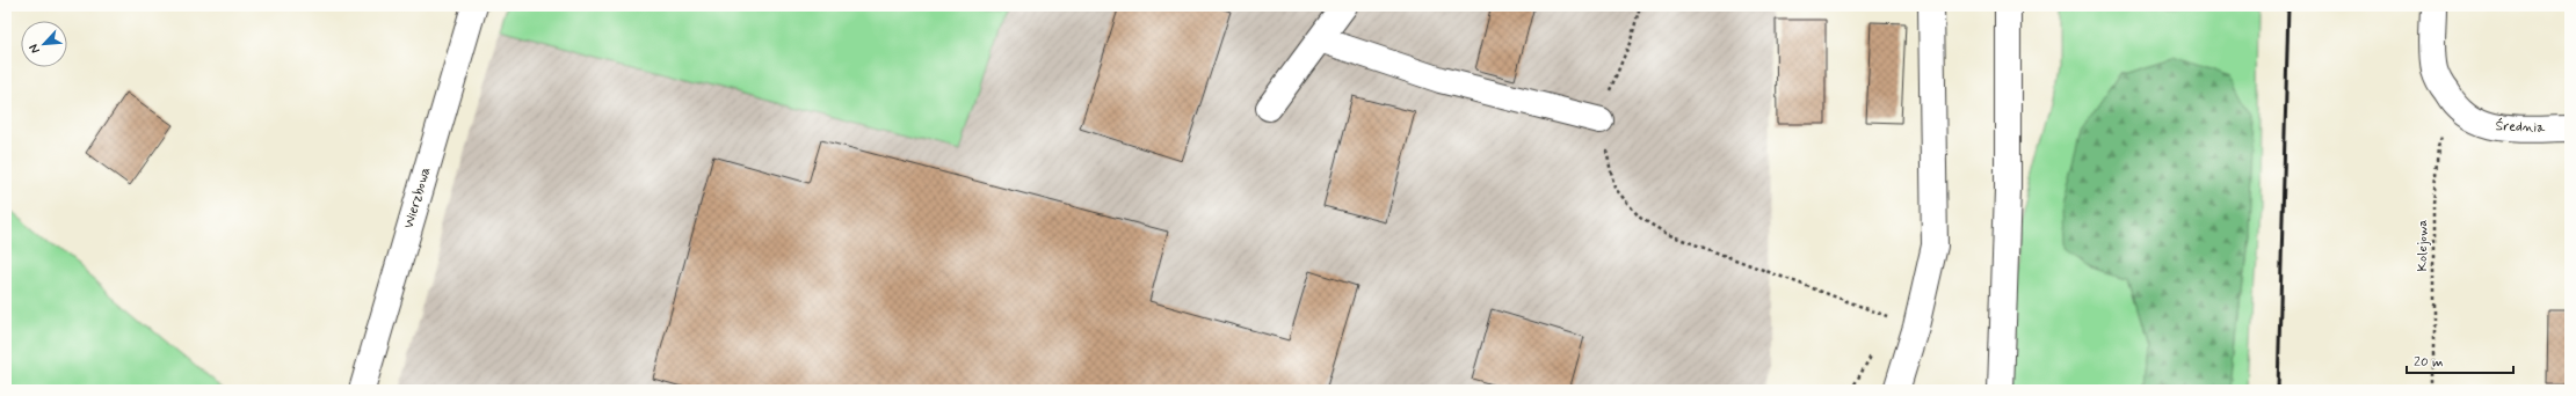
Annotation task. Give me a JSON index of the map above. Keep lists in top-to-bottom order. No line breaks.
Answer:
{"streets":{"street":["Średnia","Wierzbowa"],"path":["Kolejowa"]},"crossings":[["Średnia","Kolejowa"]],"scale_bar":"20 m","north":"bottom left"}
